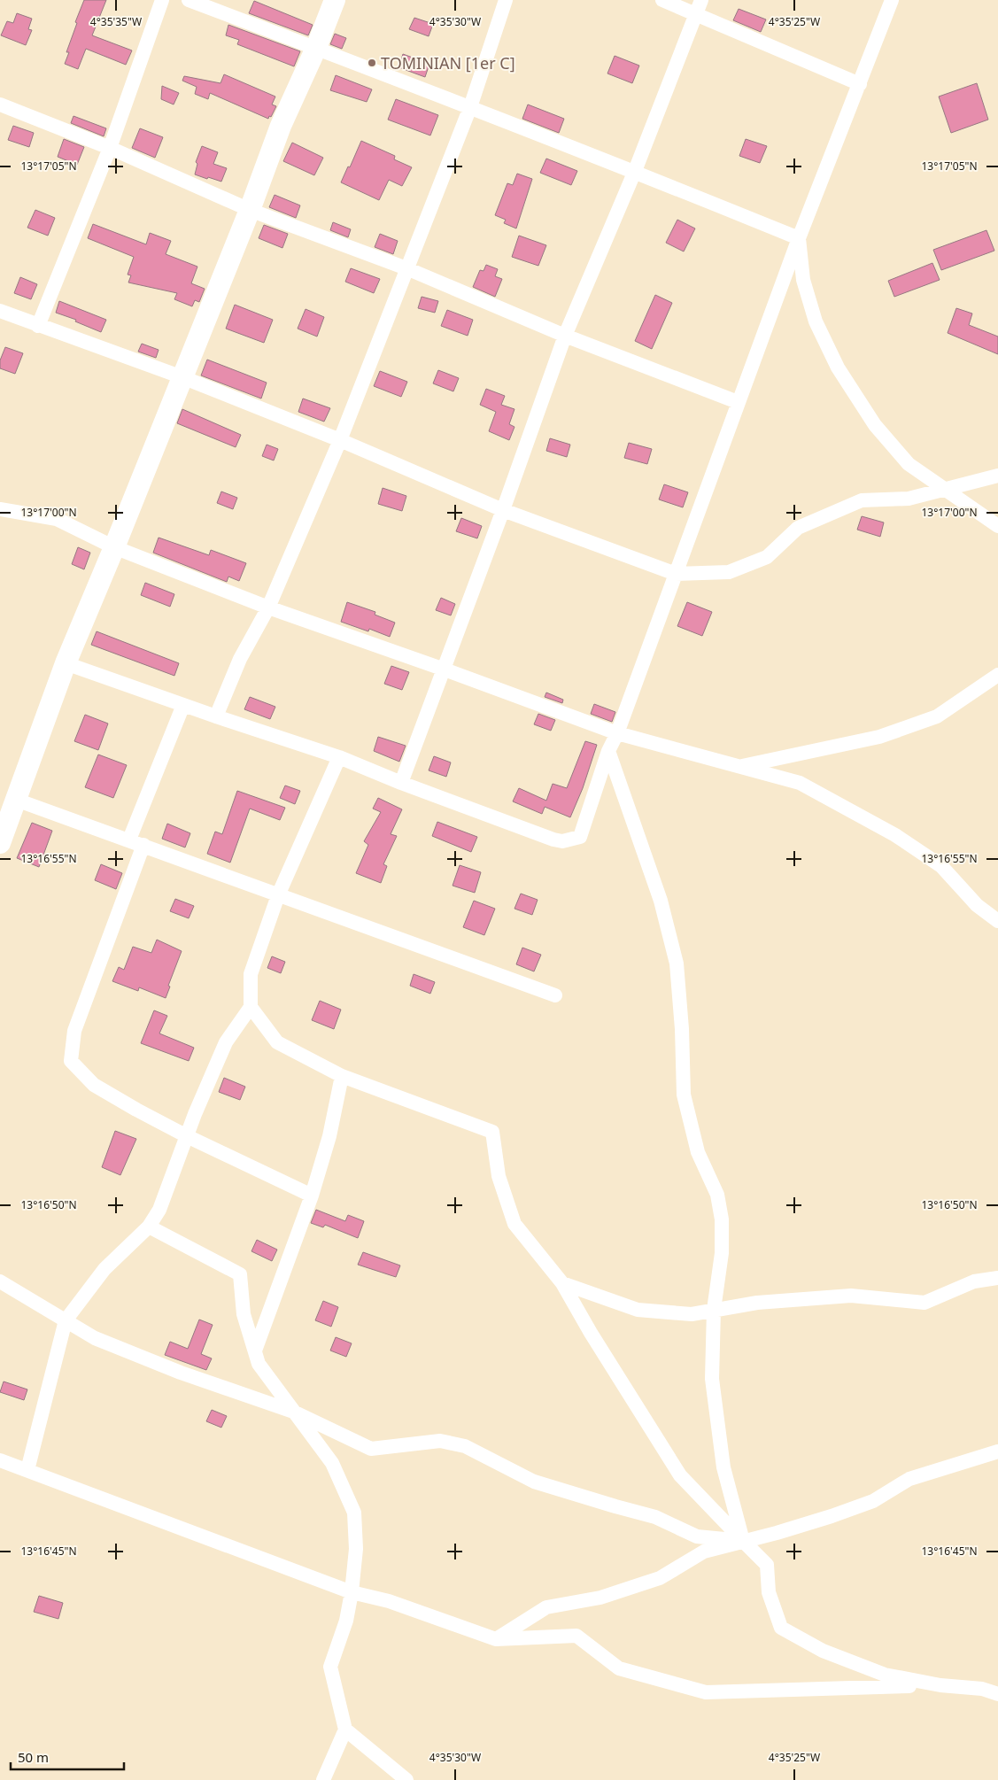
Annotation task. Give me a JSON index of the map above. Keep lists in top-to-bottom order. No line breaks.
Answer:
{"places":["TOMINIAN [1er C]"],"scale_bar":"50 m","coordinates":["4°35'35\"W","4°35'30\"W","4°35'25\"W","13°17'05\"N","13°17'00\"N","13°16'55\"N","13°16'50\"N","13°16'45\"N"]}
